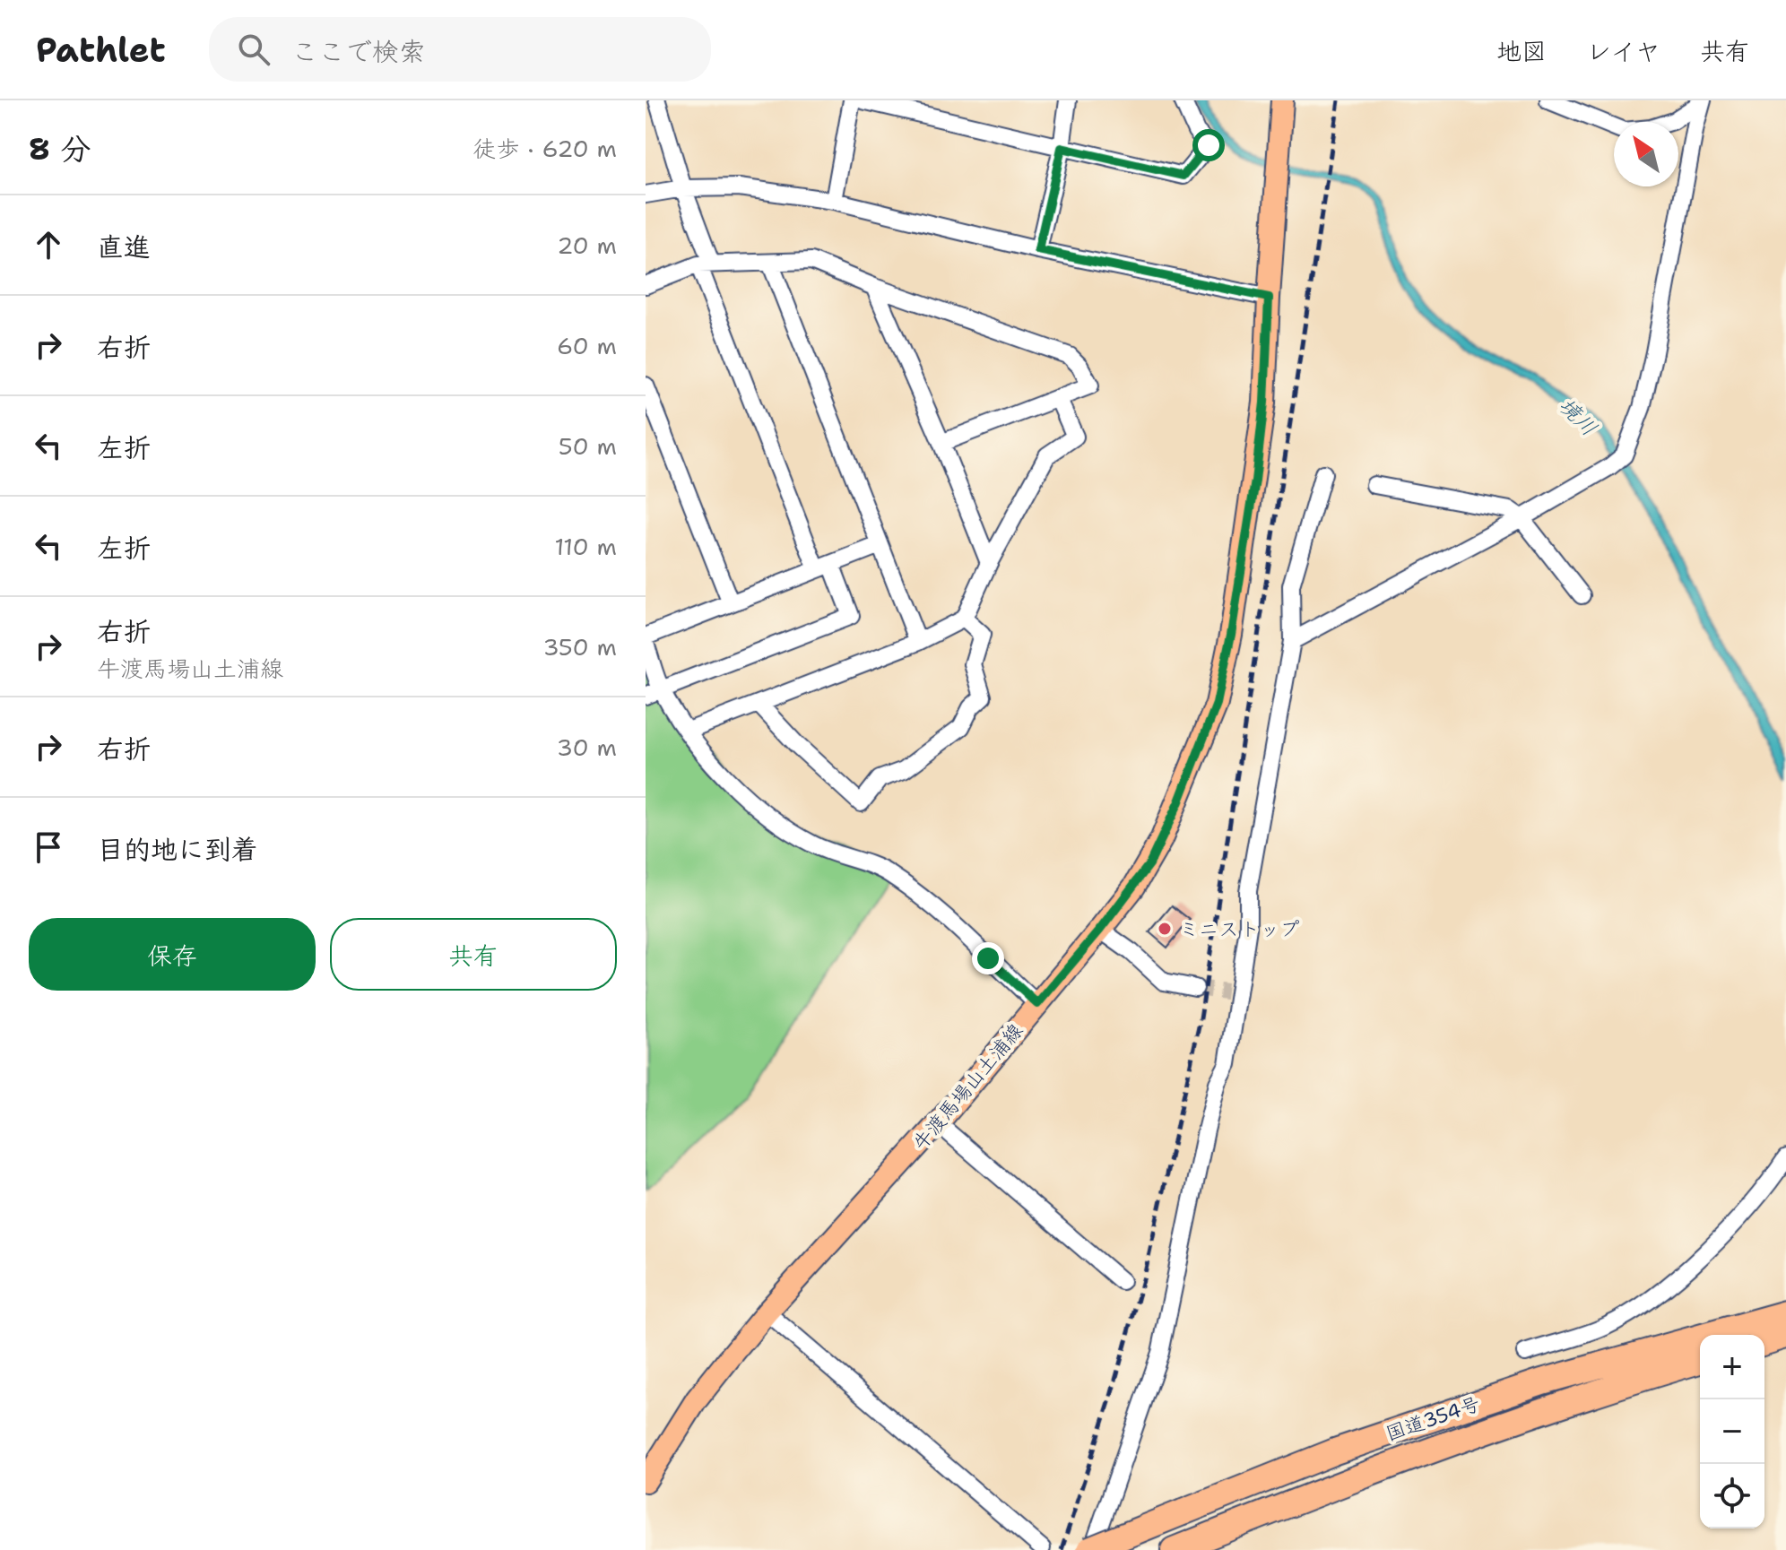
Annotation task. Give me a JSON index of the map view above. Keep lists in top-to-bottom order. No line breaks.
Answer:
{"streets":{"highway":["国道354号"],"main road":["牛渡馬場山土浦線"]},"water":["境川"],"places":["ミニストップ"],"north":"top left","page":{"header":"Pathlet","search":"ここで検索","nav":["地図","レイヤ","共有"],"heading":["8 分","徒歩 · 620 m"],"list":[["直進","20 m"],["右折","60 m"],["左折","50 m"],["左折","110 m"],["右折","牛渡馬場山土浦線","350 m"],["右折","30 m"],"目的地に到着"],"buttons":["保存","共有"],"map_buttons":["+","−"]}}
